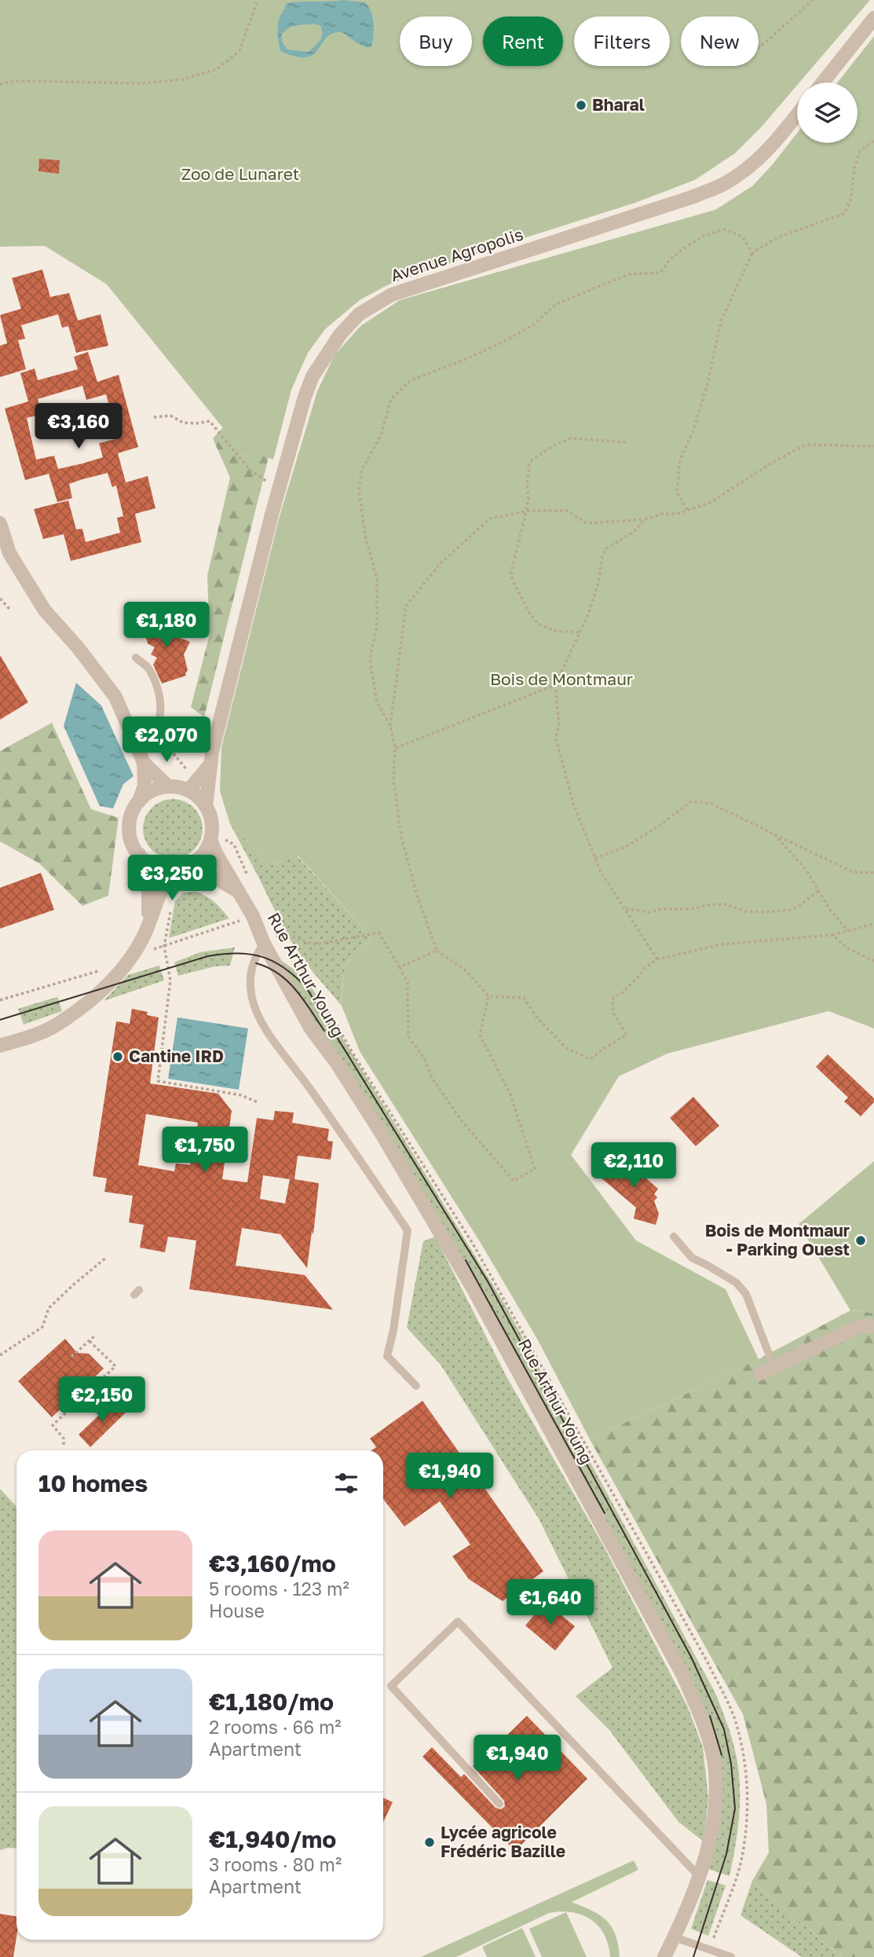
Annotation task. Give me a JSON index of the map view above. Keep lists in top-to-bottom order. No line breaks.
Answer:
{"streets":{"street":["Avenue Agropolis","Rue Arthur Young"]},"crossings":[["Avenue Agropolis","Rue Arthur Young"]],"parks":["Zoo de Lunaret","Bois de Montmaur"],"places":["Bharal","Cantine IRD","Bois de Montmaur - Parking Ouest","Lycée agricole Frédéric Bazille"],"page":{"chip":["Buy","Rent","Filters","New"],"price":["€3,160","€1,180","€2,070","€3,250","€1,750","€2,110","€2,150","€1,940","€1,640","€1,940"],"heading":"10 homes","list":[{"name":"€3,160/mo","note":"5 rooms · 123 m² · House"},{"name":"€1,180/mo","note":"2 rooms · 66 m² · Apartment"},{"name":"€1,940/mo","note":"3 rooms · 80 m² · Apartment"}]}}
